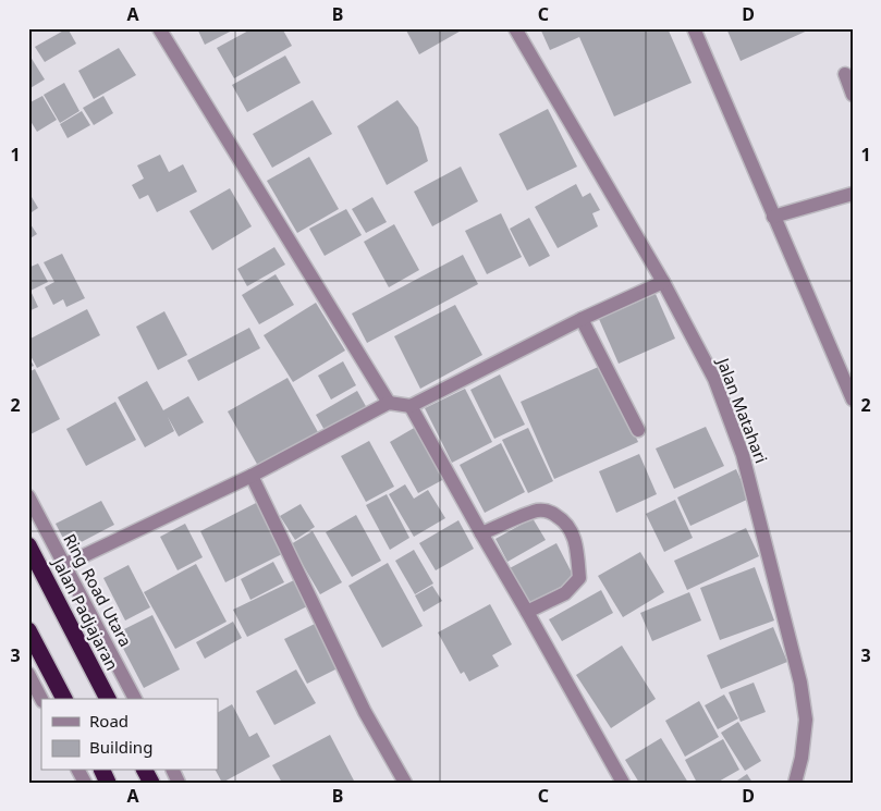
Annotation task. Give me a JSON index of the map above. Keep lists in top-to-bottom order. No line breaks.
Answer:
{"streets":{"highway":["Jalan Padjajaran"],"street":["Jalan Matahari","Ring Road Utara"]},"legend":["Road","Building"],"grid":{"columns":["A","B","C","D"],"rows":["1","2","3"]}}
